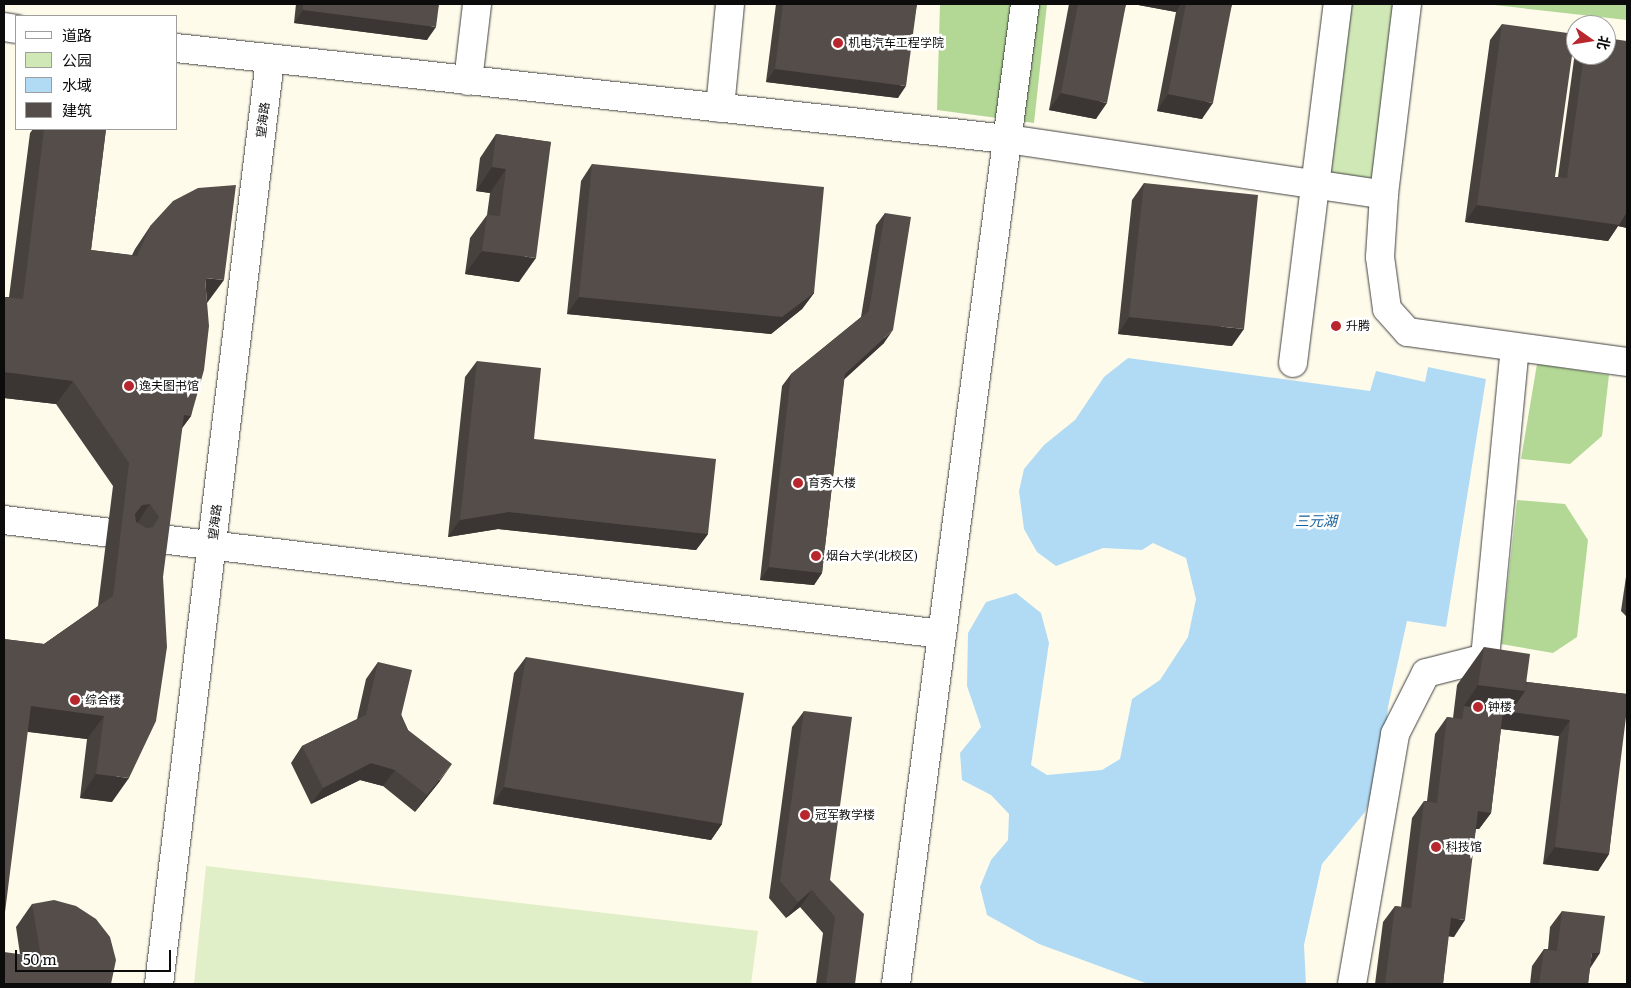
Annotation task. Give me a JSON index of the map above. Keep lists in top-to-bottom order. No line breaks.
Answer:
{"streets":{"street":["望海路"]},"water":["三元湖"],"places":["机电汽车工程学院","升腾","逸夫图书馆","育秀大楼","烟台大学(北校区)","综合楼","钟楼","冠军教学楼","科技馆"],"legend":["道路","公园","水域","建筑"],"scale_bar":"50 m","north":"right"}
